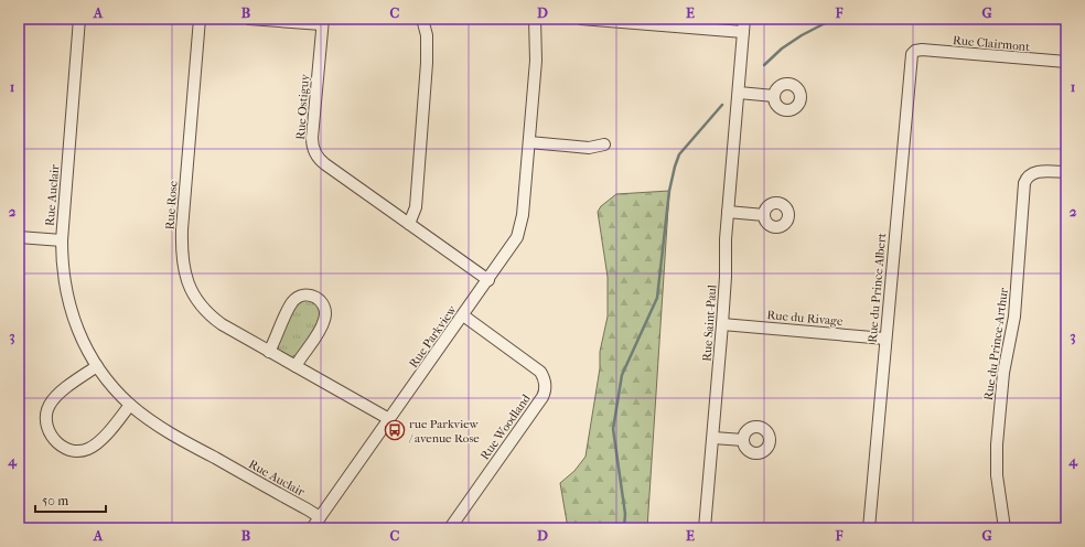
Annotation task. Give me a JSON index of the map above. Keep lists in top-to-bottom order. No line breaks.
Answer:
{"streets":{"street":["Rue Clairmont","Rue Ostiguy","Rue Auclair","Rue Rose","Rue du Prince Albert","Rue du Rivage","Rue Saint-Paul","Rue Parkview","Rue du Prince-Arthur","Rue Woodland"]},"crossings":[["Rue Clairmont","Rue du Prince Albert"],["Rue Ostiguy","Rue Parkview"],["Rue Auclair","Rue Parkview"],["Rue Rose","Rue Parkview"],["Rue du Prince Albert","Rue du Rivage"],["Rue du Rivage","Rue Saint-Paul"],["Rue Parkview","Rue Woodland"]],"places":{"bus stop":["rue Parkview / avenue Rose"]},"scale_bar":"50 m","grid":{"columns":["A","B","C","D","E","F","G"],"rows":["1","2","3","4"]}}
